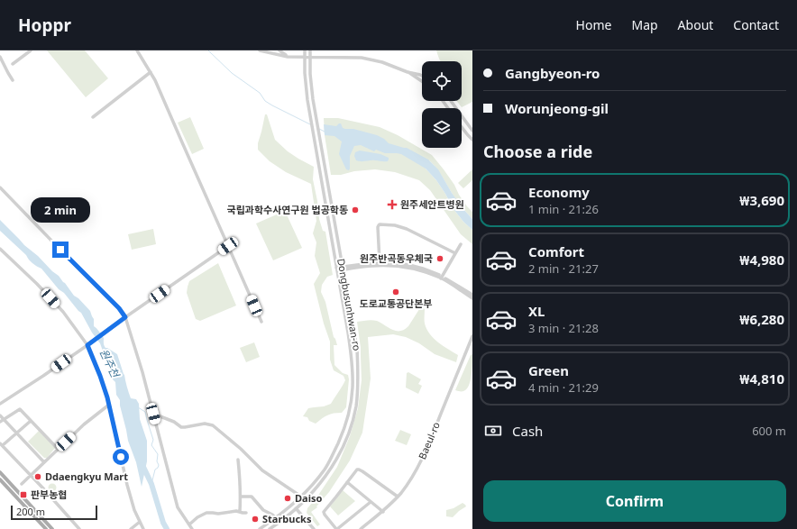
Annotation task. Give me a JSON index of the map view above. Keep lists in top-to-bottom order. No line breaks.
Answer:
{"streets":{"street":["Dongbusunhwan-ro","Baeul-ro"]},"water":["원주천"],"places":{"health":["원주세안트병원"],"other":["국립과학수사연구원 법공학동","원주반곡동우체국","도로교통공단본부","Ddaengkyu Mart","Daiso","Starbucks"],"transit":["판부농협"]},"scale_bar":"200 m","page":{"header":"Hoppr","nav":["Home","Map","About","Contact"],"banner":["Gangbyeon-ro","Worunjeong-gil"],"heading":"Choose a ride","list":[{"name":"Economy","note":"1 min · 21:26","value":"₩3,690"},{"name":"Comfort","note":"2 min · 21:27","value":"₩4,980"},{"name":"XL","note":"3 min · 21:28","value":"₩6,280"},{"name":"Green","note":"4 min · 21:29","value":"₩4,810"}],"bubble":"2 min","pay":["Cash","600 m"],"buttons":"Confirm","scale":"200 m"}}
